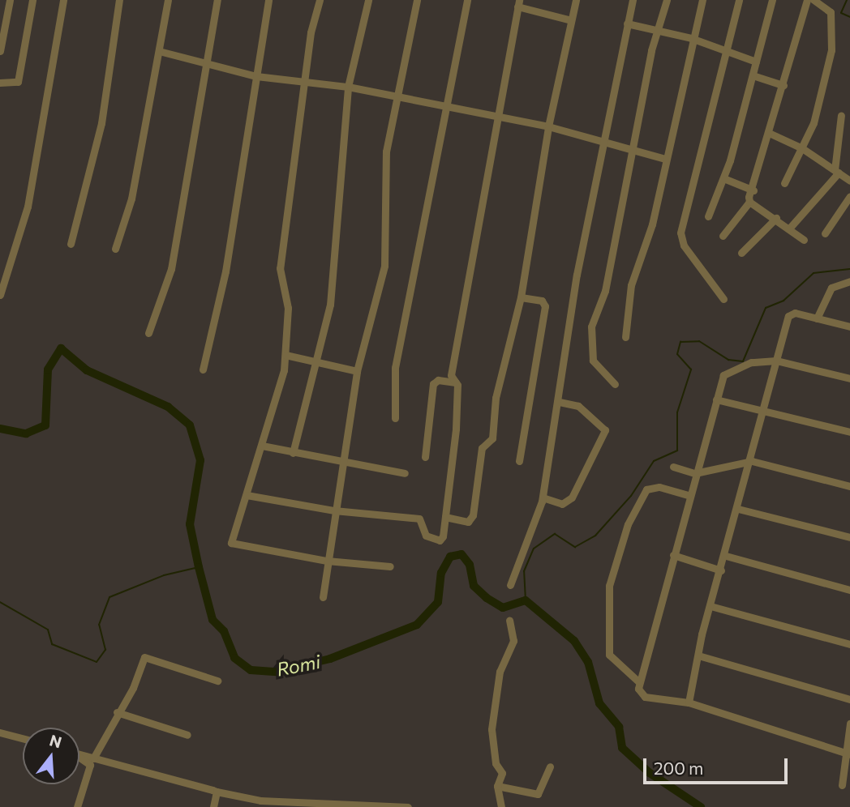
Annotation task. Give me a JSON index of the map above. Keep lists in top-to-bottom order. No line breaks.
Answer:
{"water":["Romi"],"scale_bar":"200 m","north":"top"}
